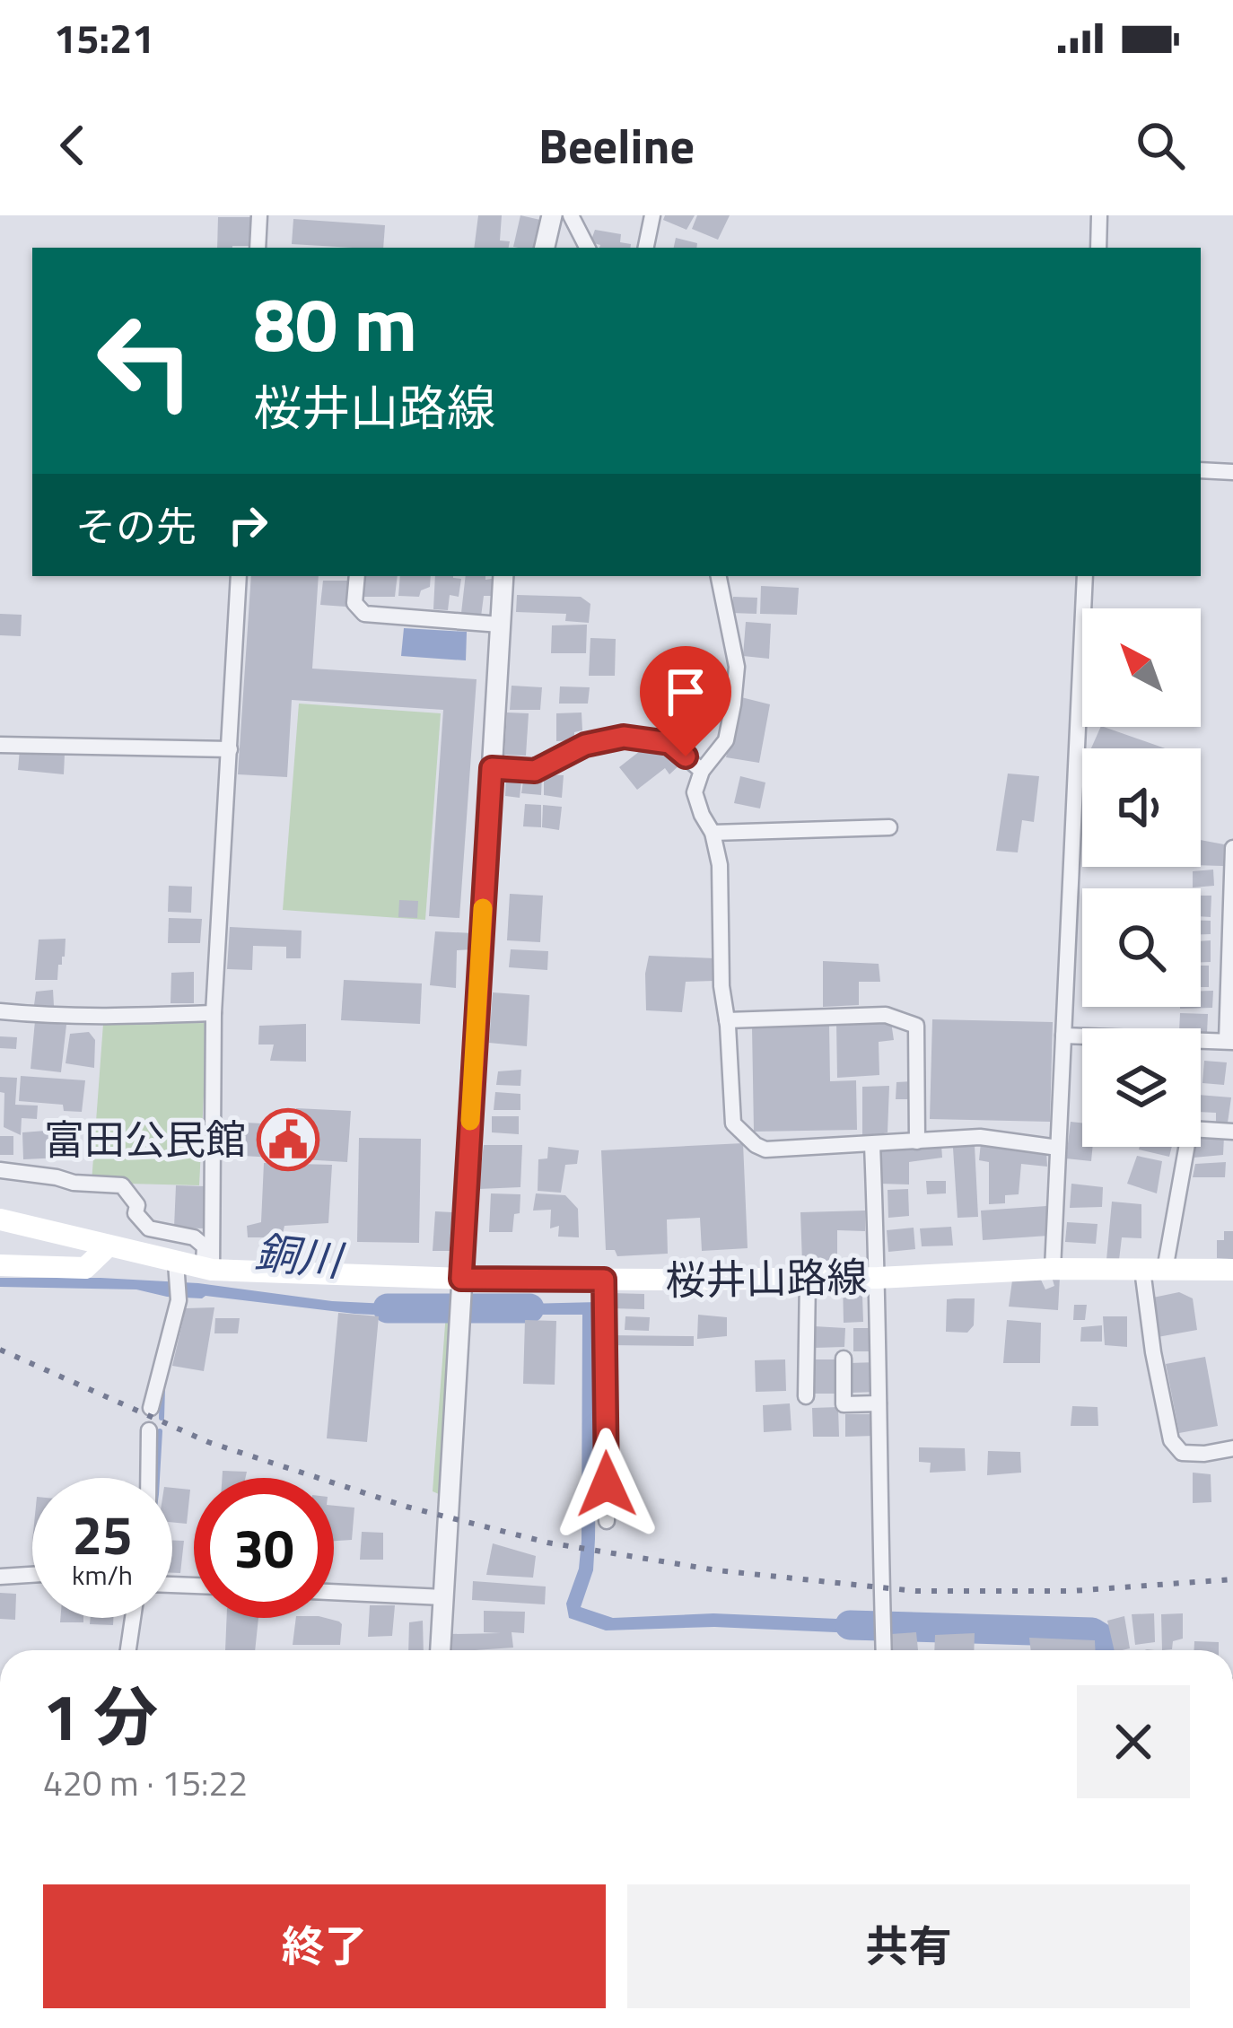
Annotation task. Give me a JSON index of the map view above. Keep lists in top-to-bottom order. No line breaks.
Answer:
{"streets":{"main road":["桜井山路線"]},"water":["銅川"],"places":{"public building":["富田公民館"]},"north":"top left","page":{"status":"15:21","header":"Beeline","turn":["80 m","桜井山路線"],"then":"その先","speed":"25 km/h","limit":"30","heading":["1 分","420 m · 15:22"],"buttons":["終了","共有"]}}
